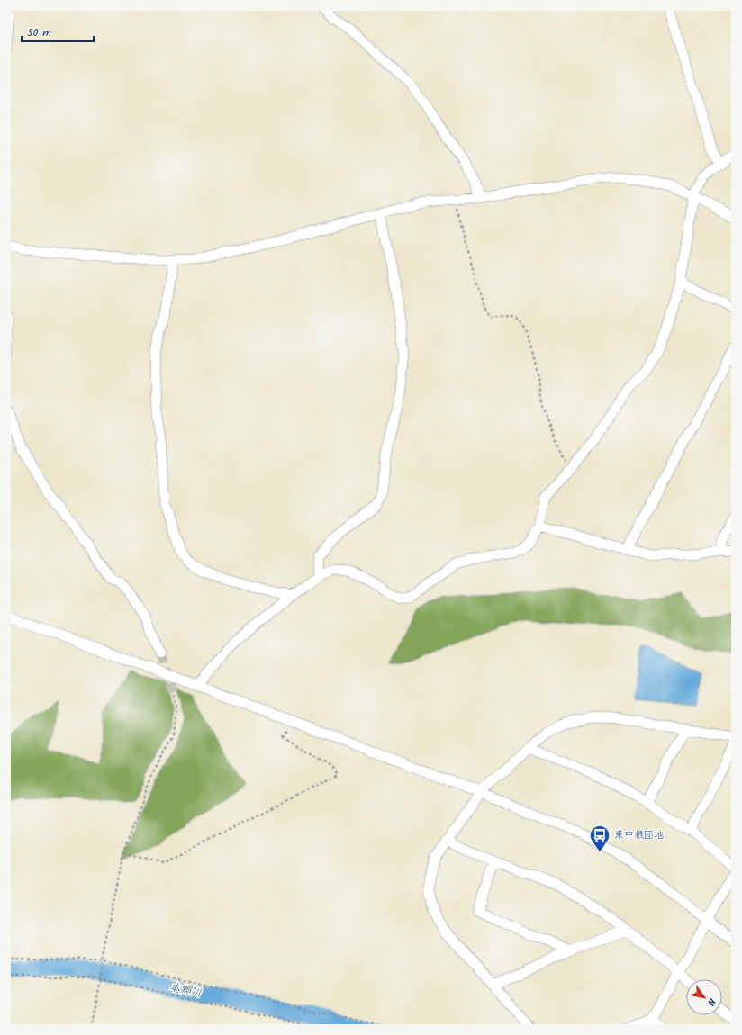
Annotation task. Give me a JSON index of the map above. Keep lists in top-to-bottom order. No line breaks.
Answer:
{"water":["本郷川"],"places":{"bus stop":["東中根団地"]},"scale_bar":"50 m","north":"bottom right"}
